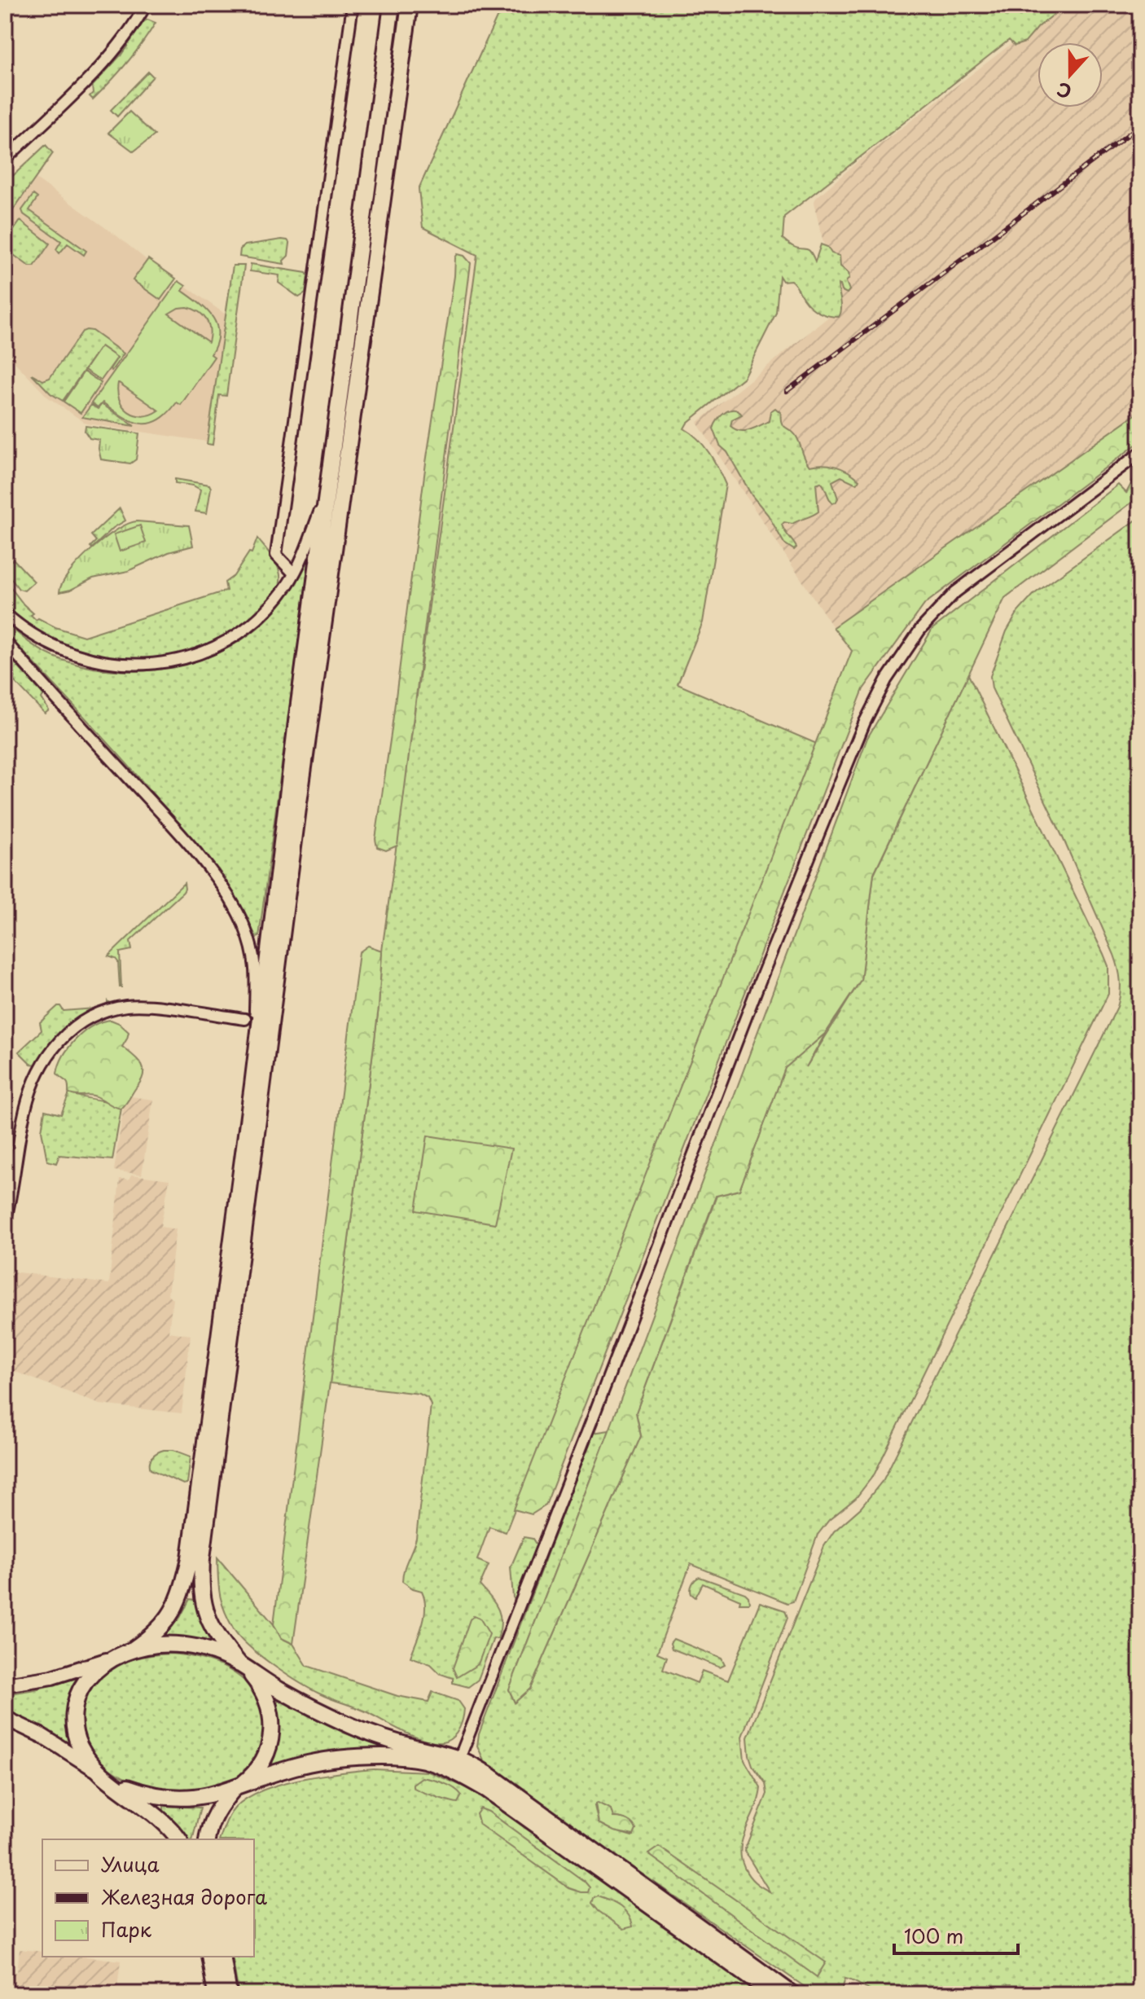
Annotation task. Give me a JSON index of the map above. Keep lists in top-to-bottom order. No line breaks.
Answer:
{"legend":["Улица","Железная дорога","Парк"],"scale_bar":"100 m","north":"bottom"}
